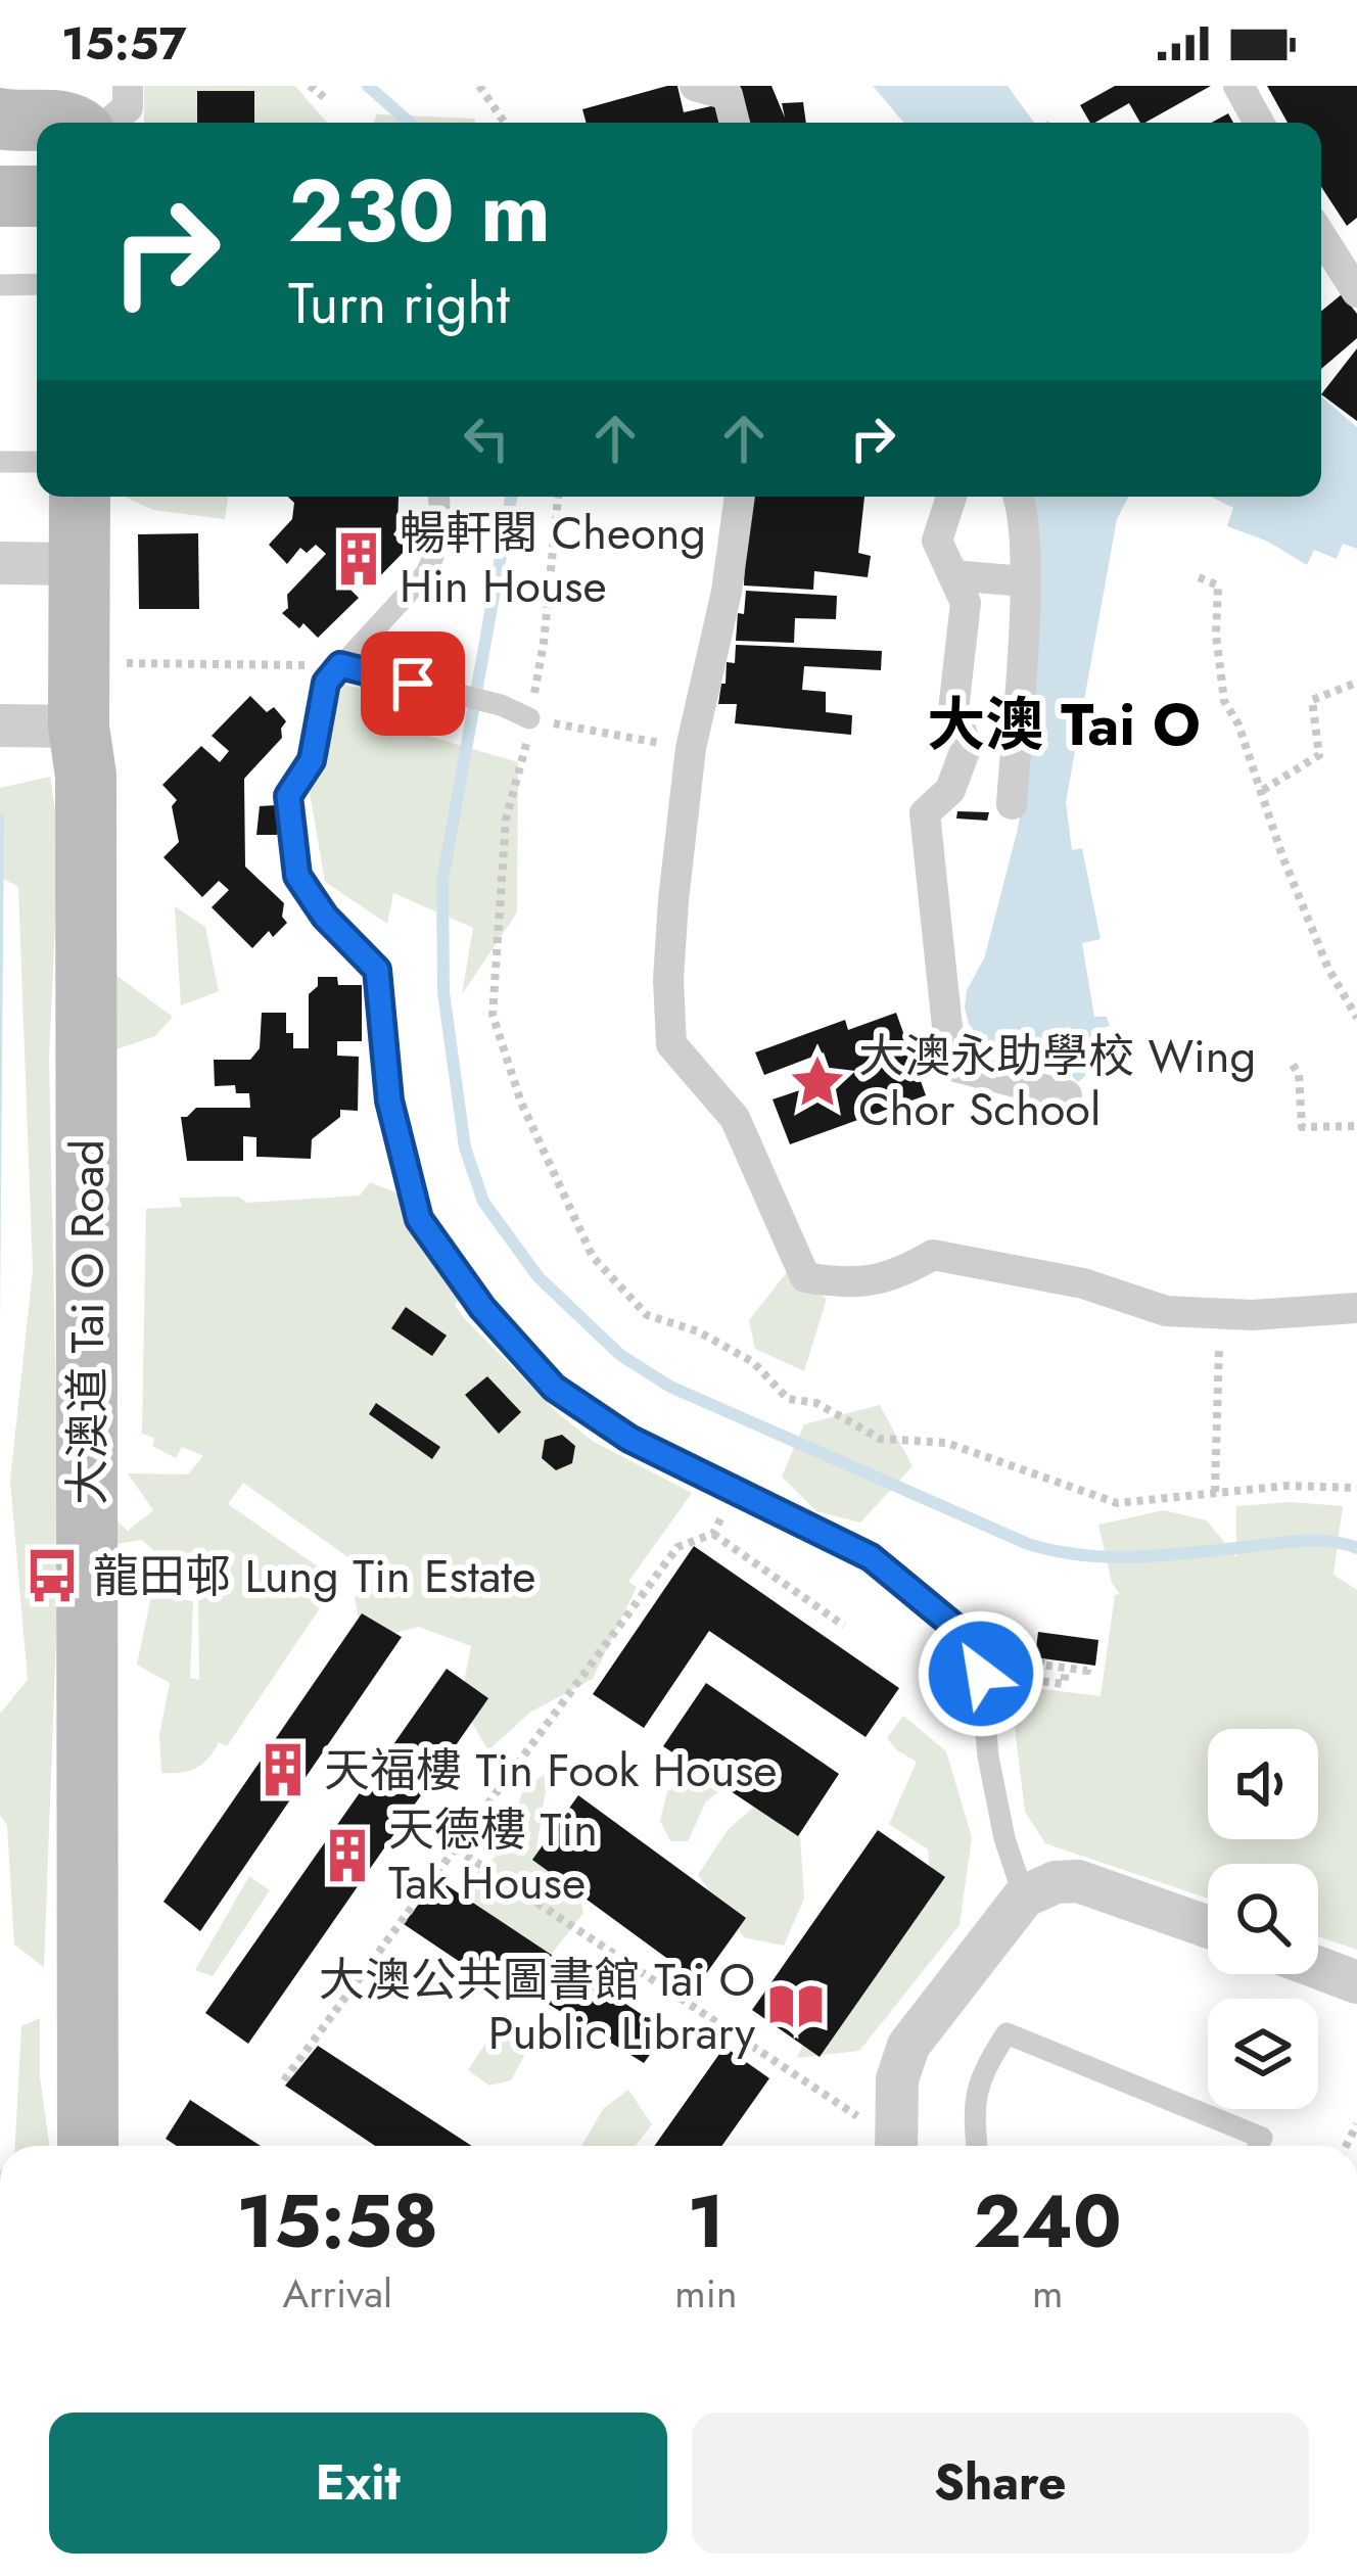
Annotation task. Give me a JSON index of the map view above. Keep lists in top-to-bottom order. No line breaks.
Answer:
{"streets":{"main road":["大澳道 Tai O Road"]},"districts":["大澳 Tai O"],"places":{"building":["暢軒閣 Cheong Hin House","天福樓 Tin Fook House","天德樓 Tin Tak House"],"place":["大澳永助學校 Wing Chor School"],"bus stop":["龍田邨 Lung Tin Estate"],"library":["大澳公共圖書館 Tai O Public Library"]},"page":{"status":"15:57","turn":["230 m","Turn right"],"eta":["15:58","Arrival","1","min","240","m"],"buttons":["Exit","Share"]}}
